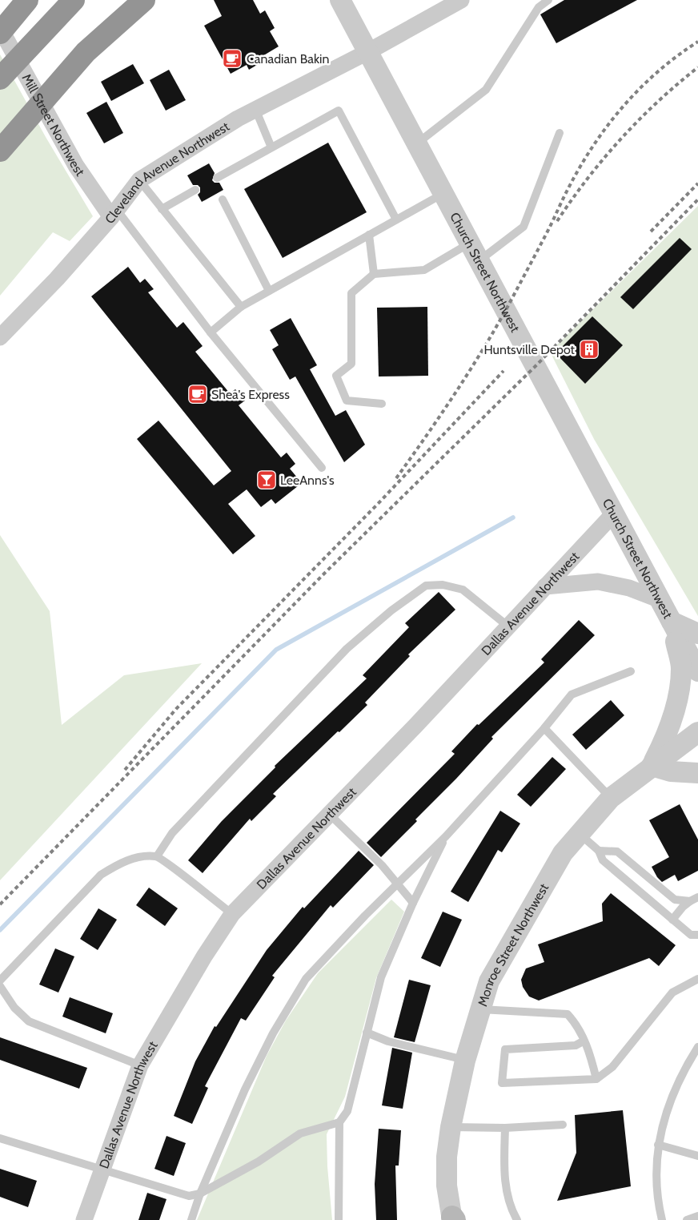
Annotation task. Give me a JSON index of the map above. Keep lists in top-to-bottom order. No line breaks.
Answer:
{"streets":{"street":["Mill Street Northwest","Cleveland Avenue Northwest","Church Street Northwest","Dallas Avenue Northwest","Monroe Street Northwest"]},"crossings":[["Mill Street Northwest","Cleveland Avenue Northwest"],["Cleveland Avenue Northwest","Church Street Northwest"],["Church Street Northwest","Dallas Avenue Northwest"]],"places":{"cafe":["Canadian Bakin","Shea's Express"],"building":["Huntsville Depot"],"bar":["LeeAnns's"]}}
